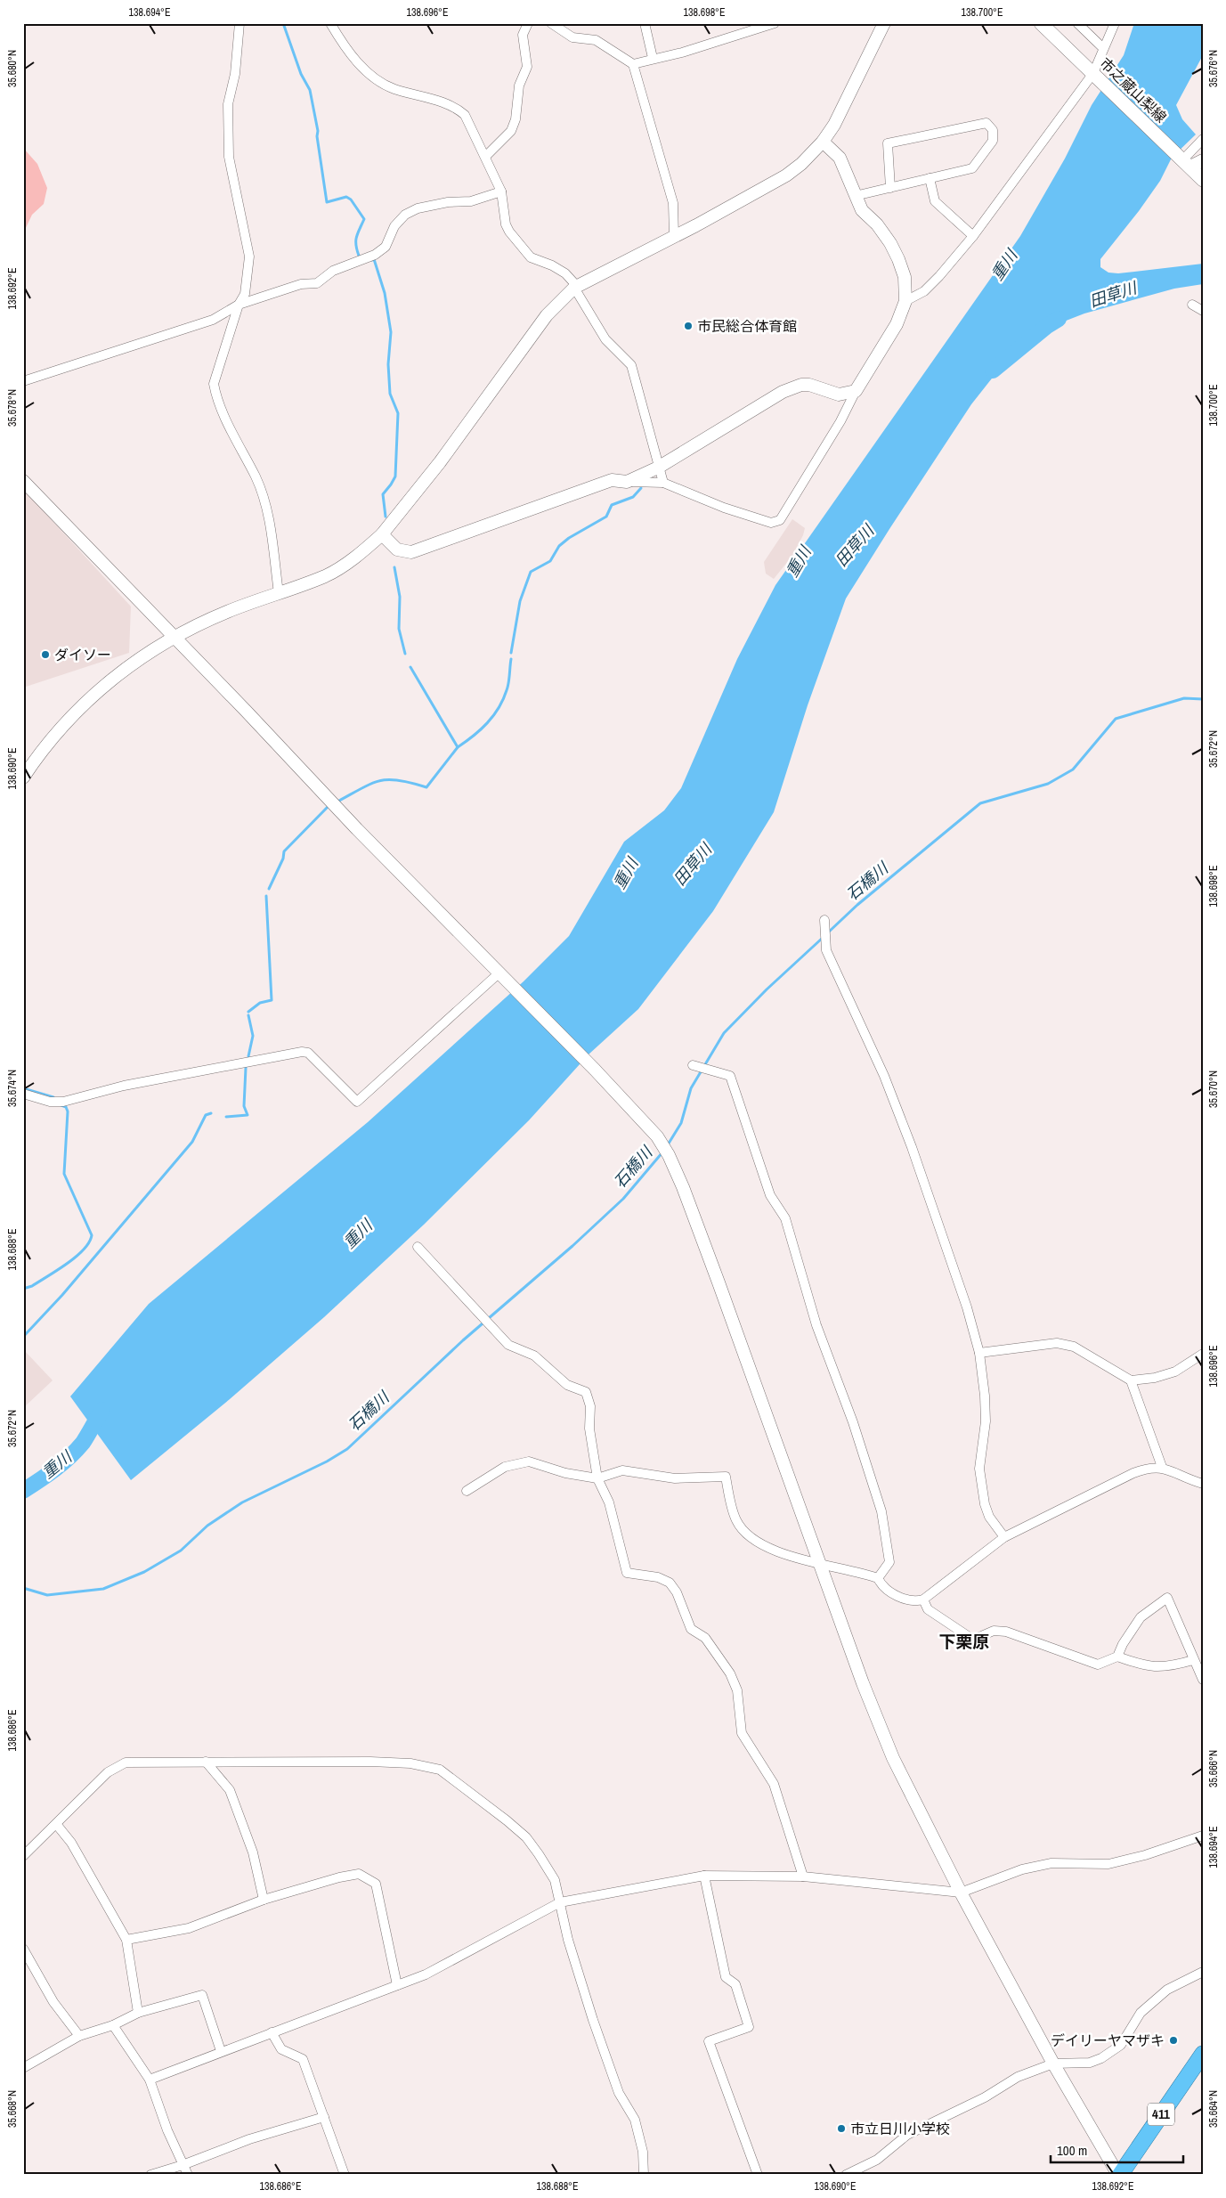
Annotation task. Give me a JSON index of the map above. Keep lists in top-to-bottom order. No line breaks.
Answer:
{"streets":{"highway":["411"],"main road":["市之蔵山梨線"]},"districts":["下栗原"],"water":["重川","田草川","石橋川"],"places":["市民総合体育館","ダイソー","デイリーヤマザキ","市立日川小学校"],"scale_bar":"100 m","coordinates":["138.694°E","138.696°E","138.698°E","138.700°E","35.680°N","35.676°N","138.692°E","35.678°N","35.672°N","138.690°E","35.674°N","35.670°N","138.688°E","138.686°E","35.666°N","35.668°N","35.664°N"]}
